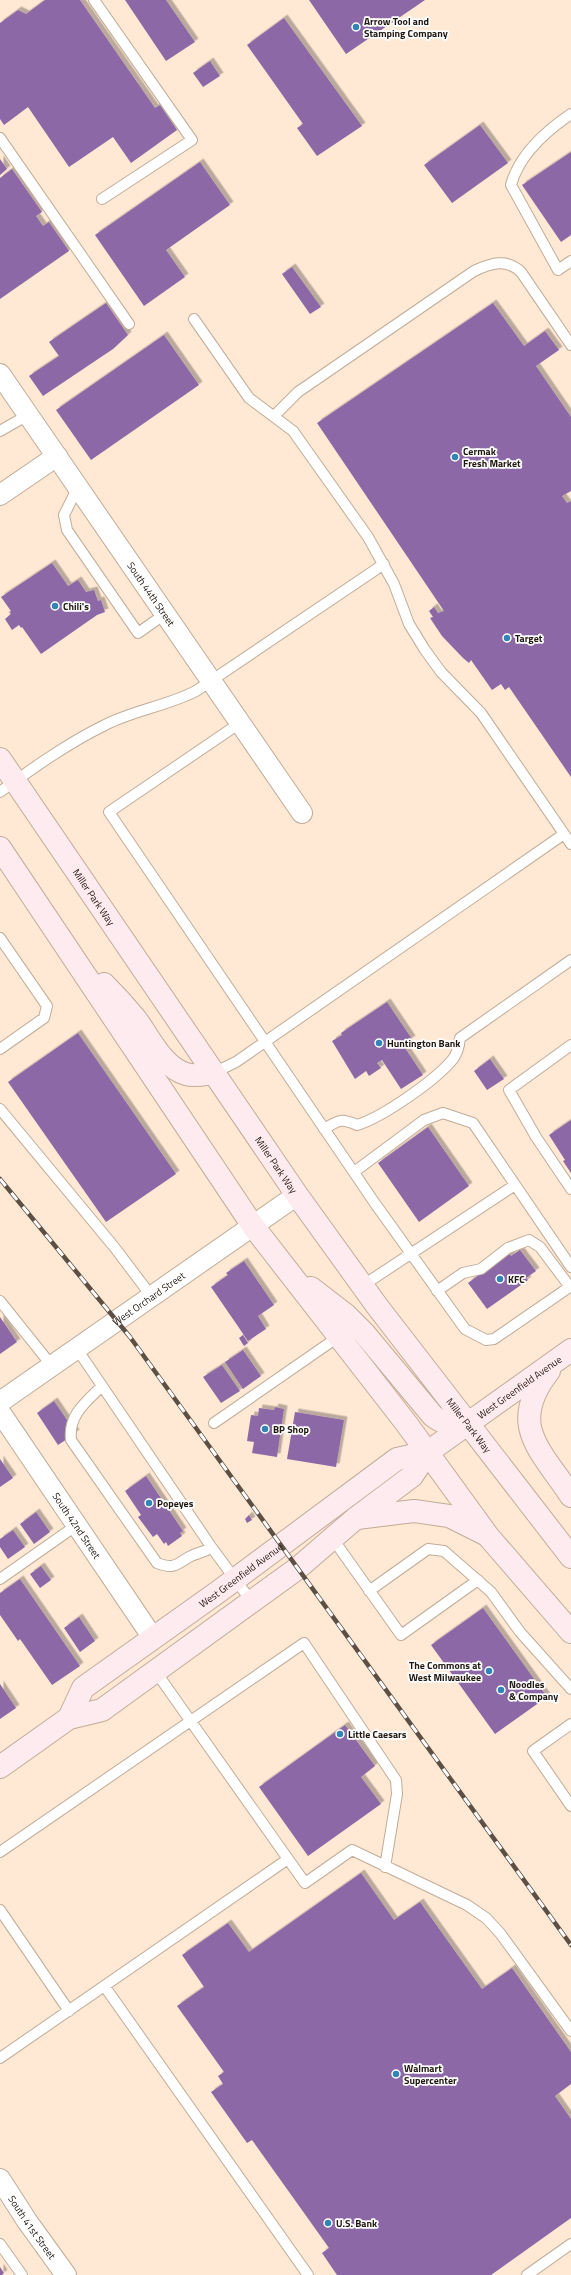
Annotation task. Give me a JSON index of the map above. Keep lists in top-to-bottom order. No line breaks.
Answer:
{"streets":{"main road":["Miller Park Way","West Greenfield Avenue"],"street":["South 44th Street","West Orchard Street","South 42nd Street","South 41st Street"]},"crossings":[["Miller Park Way","West Orchard Street"],["Miller Park Way","West Greenfield Avenue"],["West Greenfield Avenue","South 42nd Street"]],"places":["Arrow Tool and Stamping Company","Cermak Fresh Market","Chili's","Target","Huntington Bank","KFC","BP Shop","Popeyes","The Commons at West Milwaukee","Noodles & Company","Little Caesars","Walmart Supercenter","U.S. Bank"]}
